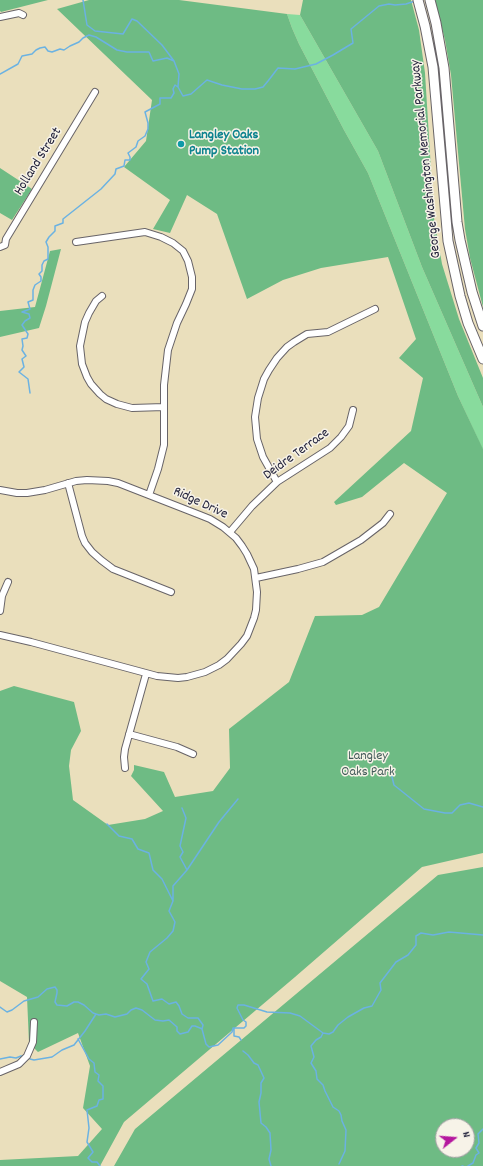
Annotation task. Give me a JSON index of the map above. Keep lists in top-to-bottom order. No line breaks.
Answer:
{"streets":{"highway":["George Washington Memorial Parkway"],"street":["Holland Street","Deidre Terrace","Ridge Drive"]},"crossings":[["Deidre Terrace","Ridge Drive"]],"parks":["Langley Oaks Park"],"places":["Langley Oaks Pump Station"],"north":"right"}
